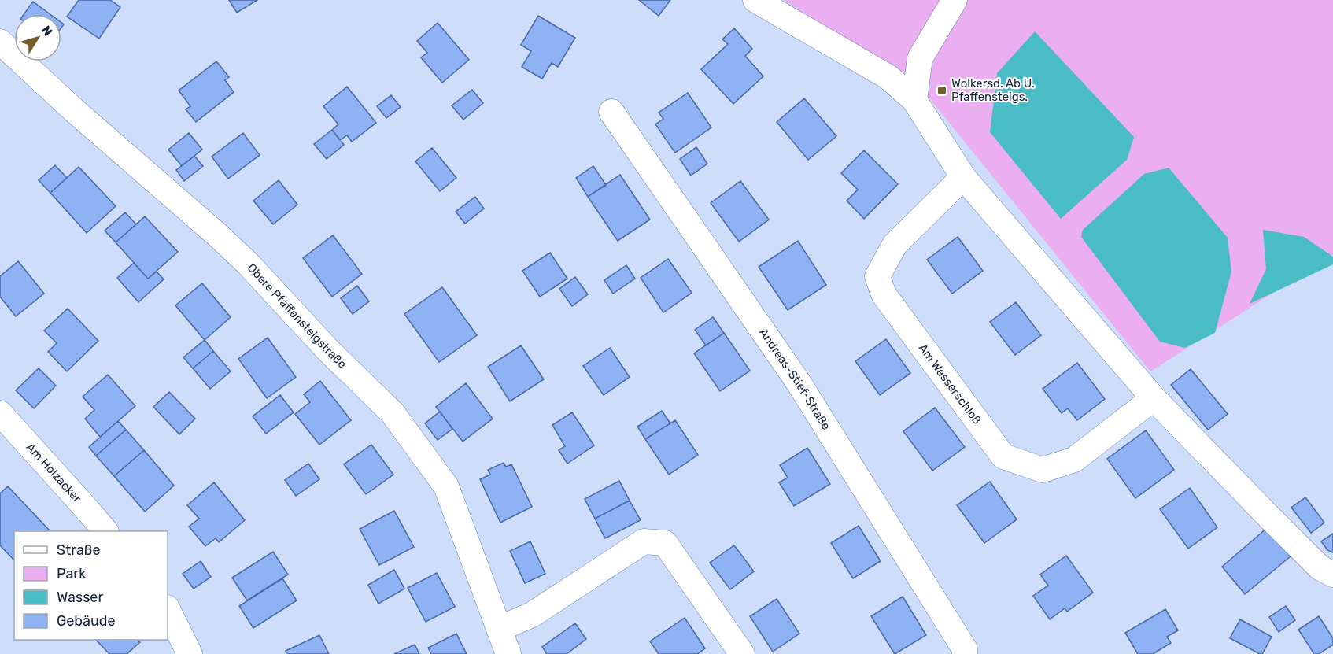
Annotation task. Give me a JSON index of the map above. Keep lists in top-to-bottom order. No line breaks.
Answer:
{"streets":{"street":["Obere Pfaffensteigstraße","Andreas-Stief-Straße","Am Wasserschloß","Am Holzacker"]},"places":{"transit":["Wolkersd. Ab U. Pfaffensteigs."]},"legend":["Straße","Park","Wasser","Gebäude"],"north":"top right"}
